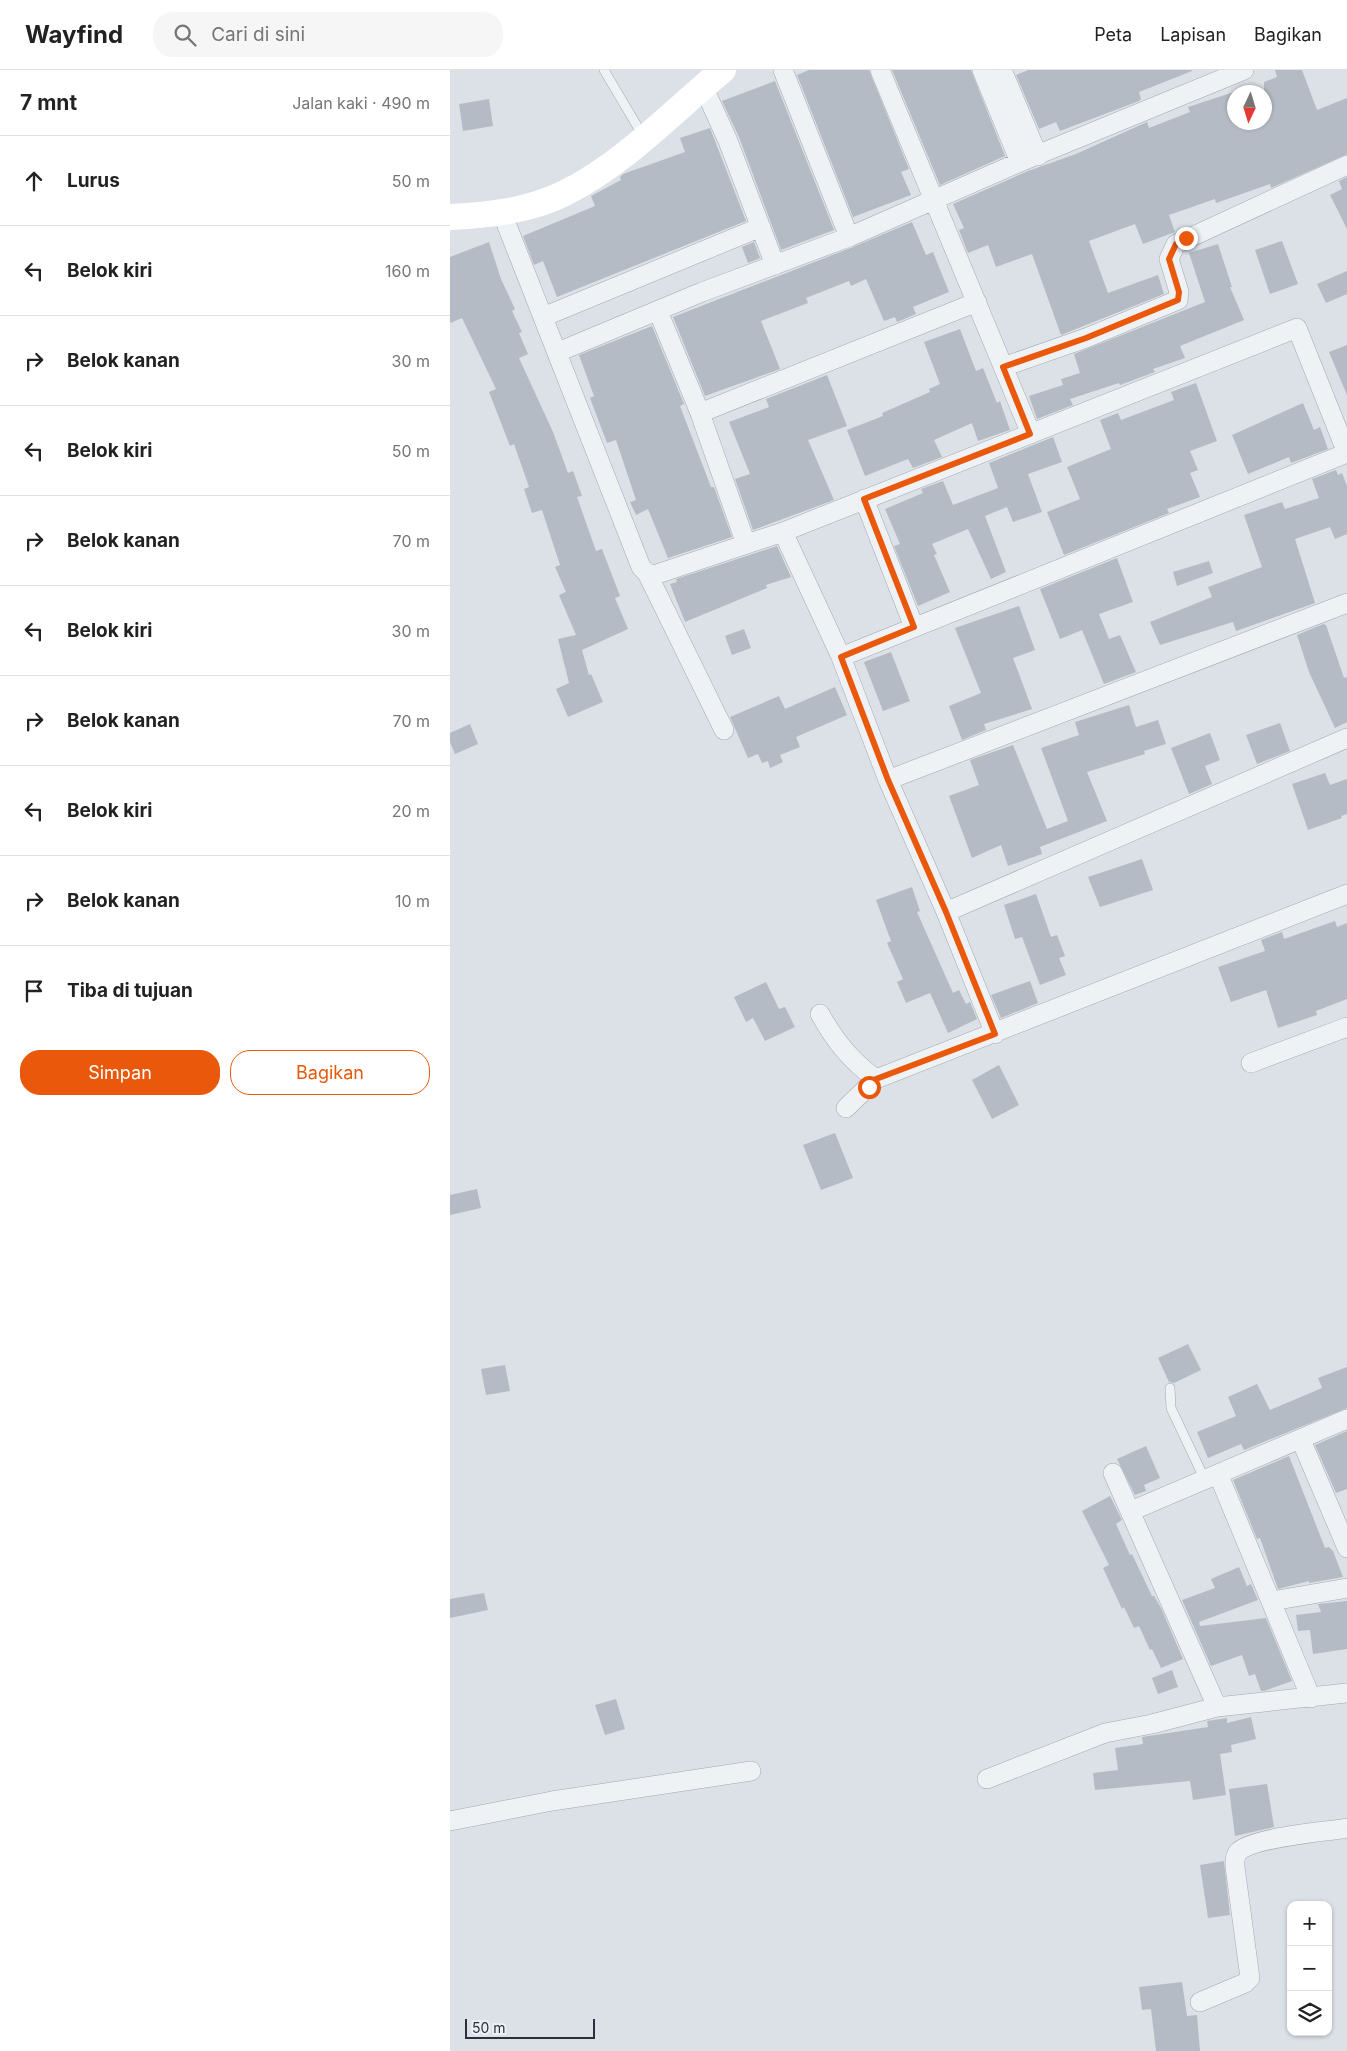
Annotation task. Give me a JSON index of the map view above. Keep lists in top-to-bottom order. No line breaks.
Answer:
{"scale_bar":"50 m","north":"bottom","page":{"header":"Wayfind","search":"Cari di sini","nav":["Peta","Lapisan","Bagikan"],"heading":["7 mnt","Jalan kaki · 490 m"],"list":[["Lurus","50 m"],["Belok kiri","160 m"],["Belok kanan","30 m"],["Belok kiri","50 m"],["Belok kanan","70 m"],["Belok kiri","30 m"],["Belok kanan","70 m"],["Belok kiri","20 m"],["Belok kanan","10 m"],"Tiba di tujuan"],"buttons":["Simpan","Bagikan"],"map_buttons":["+","−"],"scale":"50 m"}}
